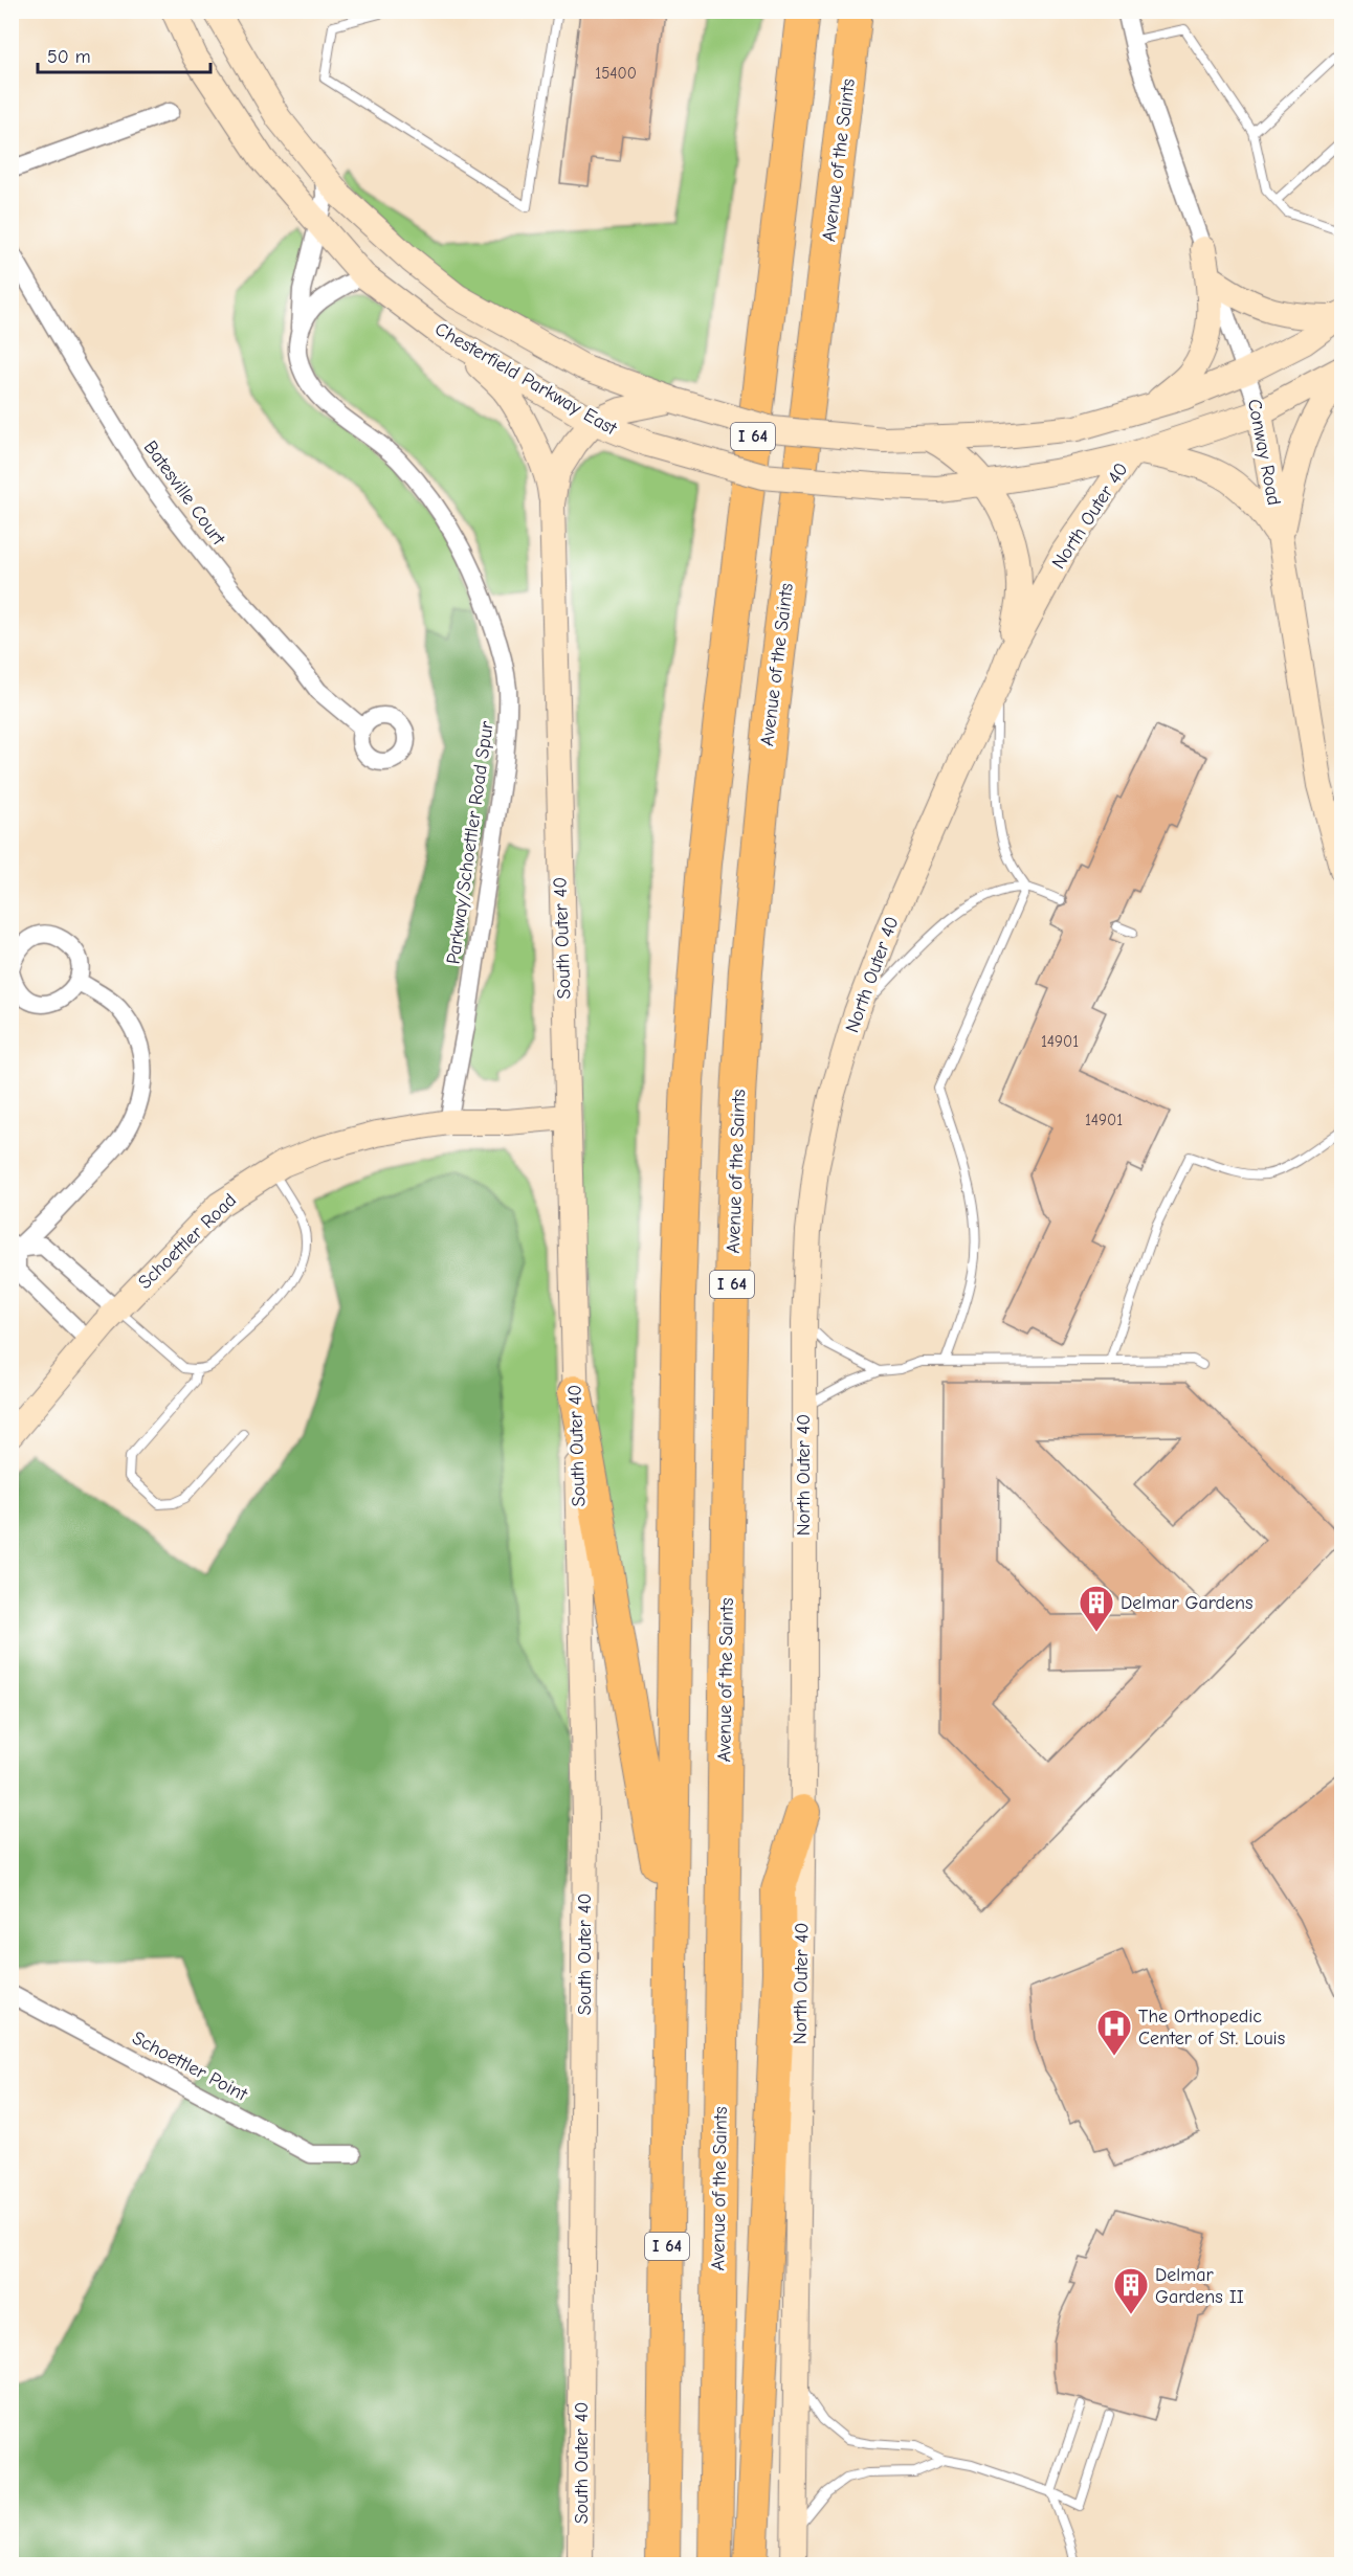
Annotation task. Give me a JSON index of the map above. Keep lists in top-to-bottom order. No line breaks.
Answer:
{"streets":{"highway":["Avenue of the Saints","I 64"],"street":["Chesterfield Parkway East","Conway Road","Batesville Court","North Outer 40","Parkway/Schoettler Road Spur","South Outer 40","Schoettler Road","Schoettler Point"]},"crossings":[["Chesterfield Parkway East","Conway Road"],["Chesterfield Parkway East","North Outer 40"],["Chesterfield Parkway East","Parkway/Schoettler Road Spur"],["Chesterfield Parkway East","South Outer 40"],["Parkway/Schoettler Road Spur","Schoettler Road"],["South Outer 40","Schoettler Road"]],"places":{"building":["Delmar Gardens","Delmar Gardens II"],"hospital":["The Orthopedic Center of St. Louis"]},"house_numbers":["15400","14901","14901"],"scale_bar":"50 m"}
